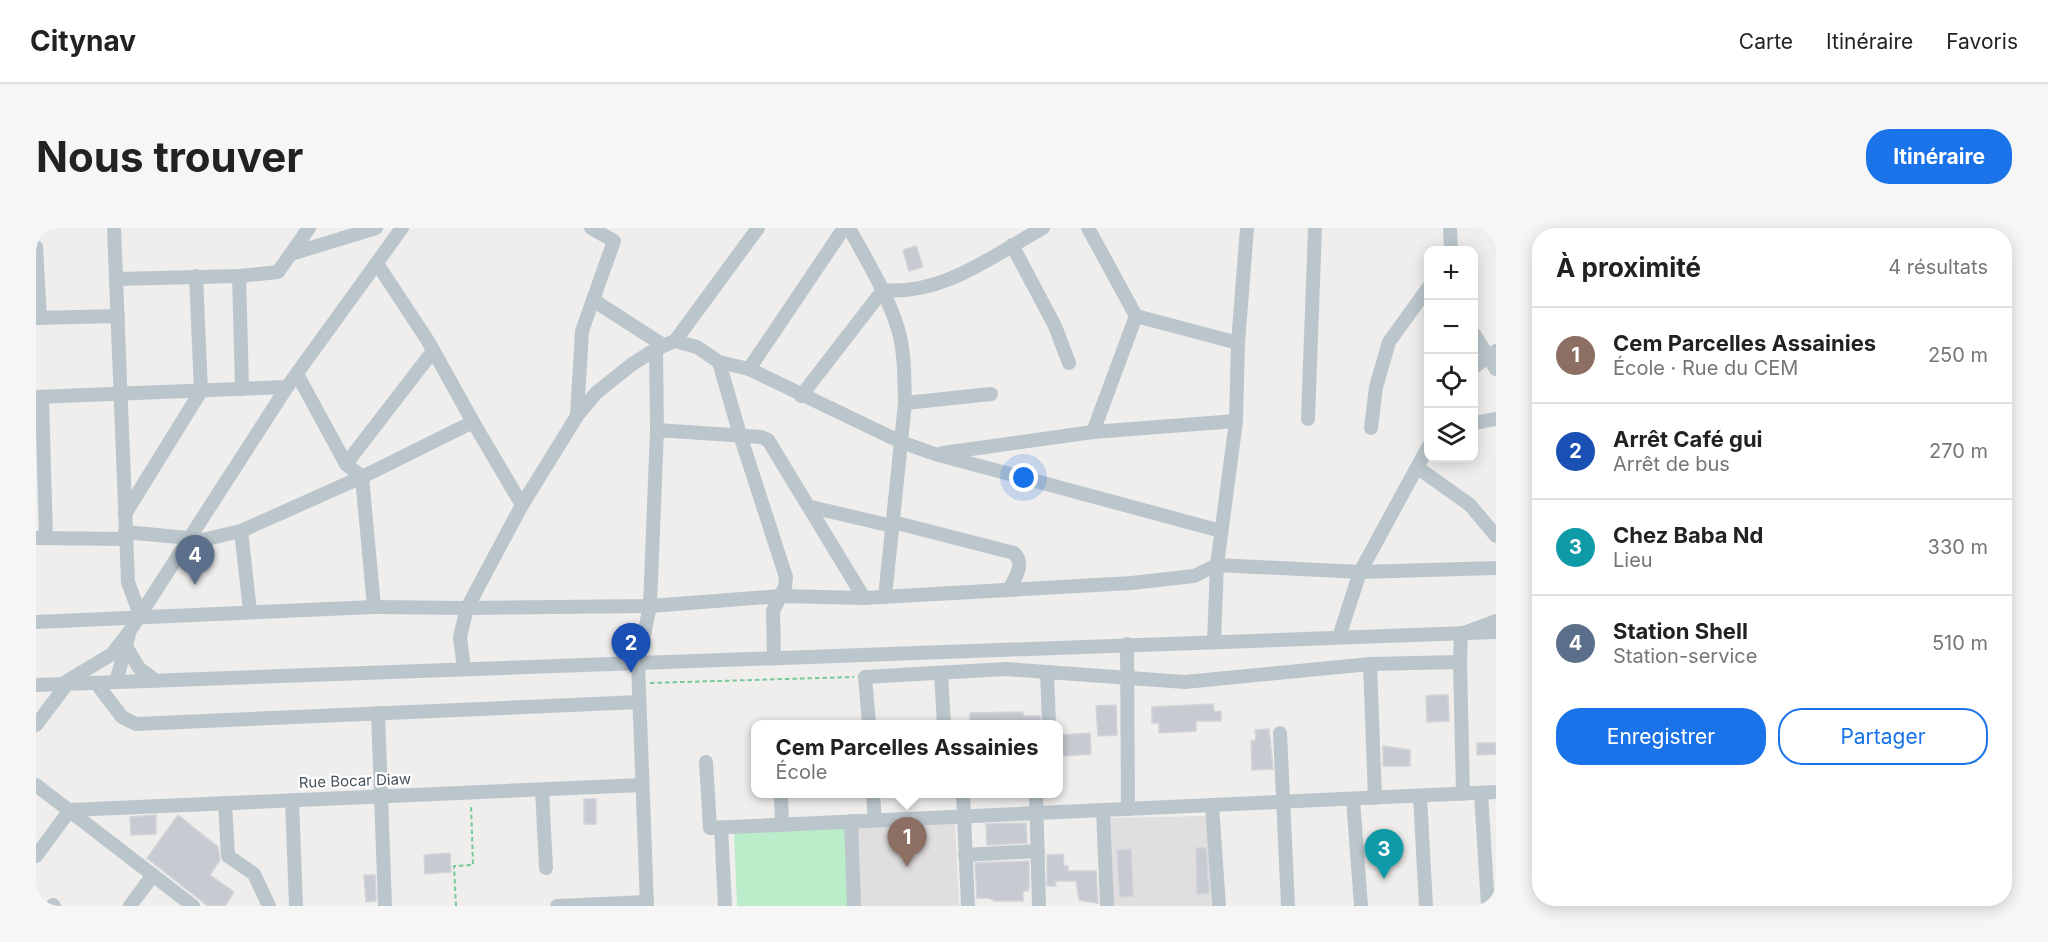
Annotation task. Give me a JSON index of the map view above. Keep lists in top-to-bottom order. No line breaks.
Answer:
{"streets":{"street":["Rue Bocar Diaw"]},"page":{"header":"Citynav","nav":["Carte","Itinéraire","Favoris"],"buttons":["Itinéraire",["Enregistrer","Partager"]],"title":"Nous trouver","heading":["À proximité","4 résultats"],"map_buttons":["+","−"],"list":[{"mark":"1","name":"Cem Parcelles Assainies","note":"École · Rue du CEM","value":"250 m"},{"mark":"2","name":"Arrêt Café gui","note":"Arrêt de bus","value":"270 m"},{"mark":"3","name":"Chez Baba Nd","note":"Lieu","value":"330 m"},{"mark":"4","name":"Station Shell","note":"Station-service","value":"510 m"}],"pins":["4","2","1","3"],"popup":["Cem Parcelles Assainies","École"]}}
